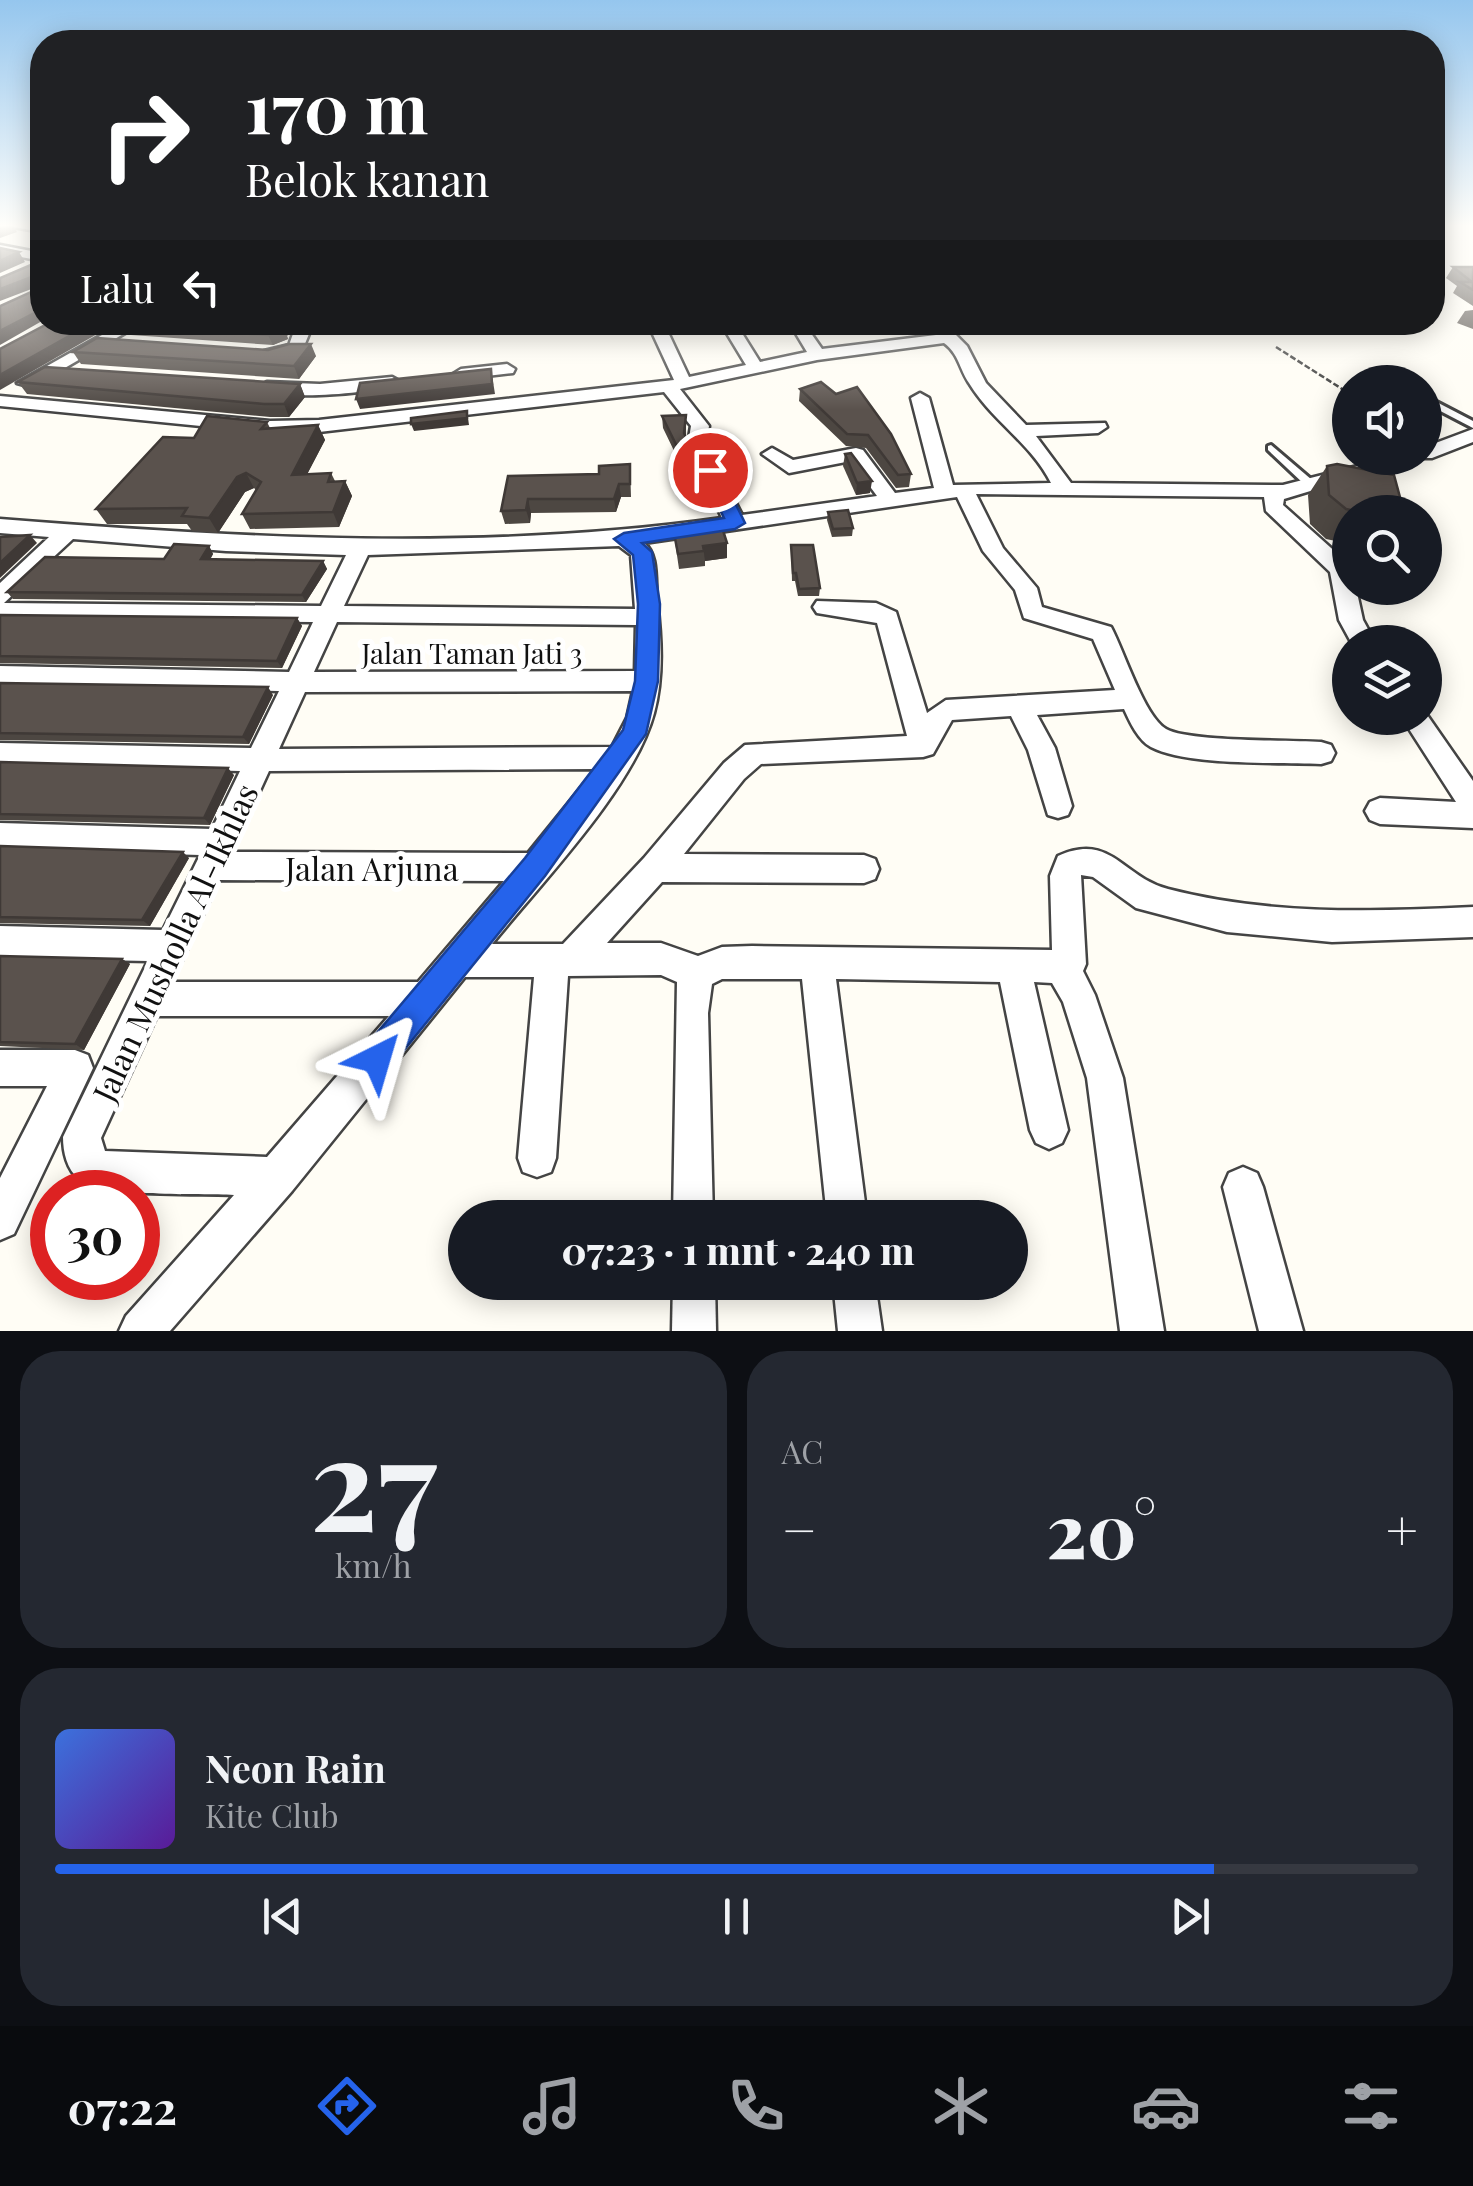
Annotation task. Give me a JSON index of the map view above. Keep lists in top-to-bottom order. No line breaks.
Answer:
{"streets":{"street":["Jalan Taman Jati 3","Jalan Arjuna","Jalan Musholla Al-Ikhlas"]},"crossings":[["Jalan Taman Jati 3","Jalan Musholla Al-Ikhlas"],["Jalan Arjuna","Jalan Musholla Al-Ikhlas"]],"page":{"turn":["170 m","Belok kanan"],"then":"Lalu","limit":"30","trip":"07:23 · 1 mnt · 240 m","tile":[["27","km/h"],"AC"],"heat":["−","20°","+"],"song":["Neon Rain","Kite Club"],"tabs":"07:22"}}
